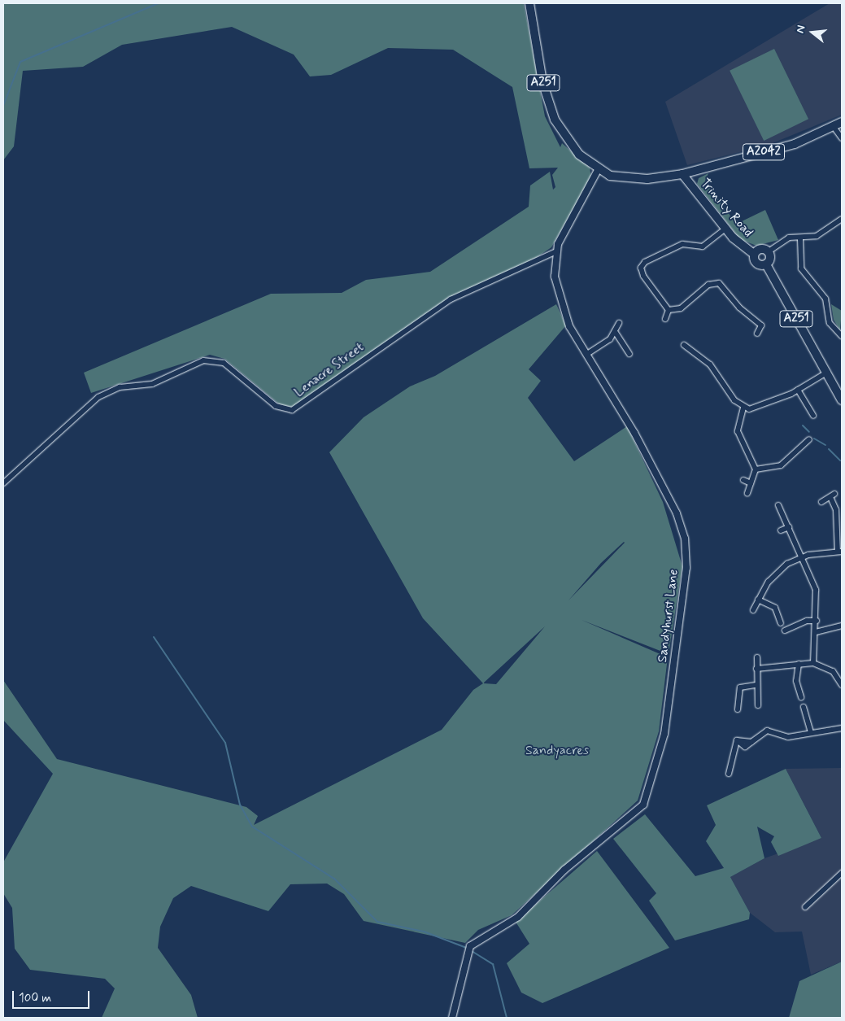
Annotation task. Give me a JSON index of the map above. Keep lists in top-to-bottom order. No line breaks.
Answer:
{"streets":{"main road":["A251","A2042","Trinity Road"],"street":["Lenacre Street","Sandyhurst Lane"]},"crossings":[["A251","A2042"],["A251","Trinity Road"],["A2042","Trinity Road"],["Lenacre Street","Sandyhurst Lane"]],"parks":["Sandyacres"],"scale_bar":"100 m","north":"left"}
